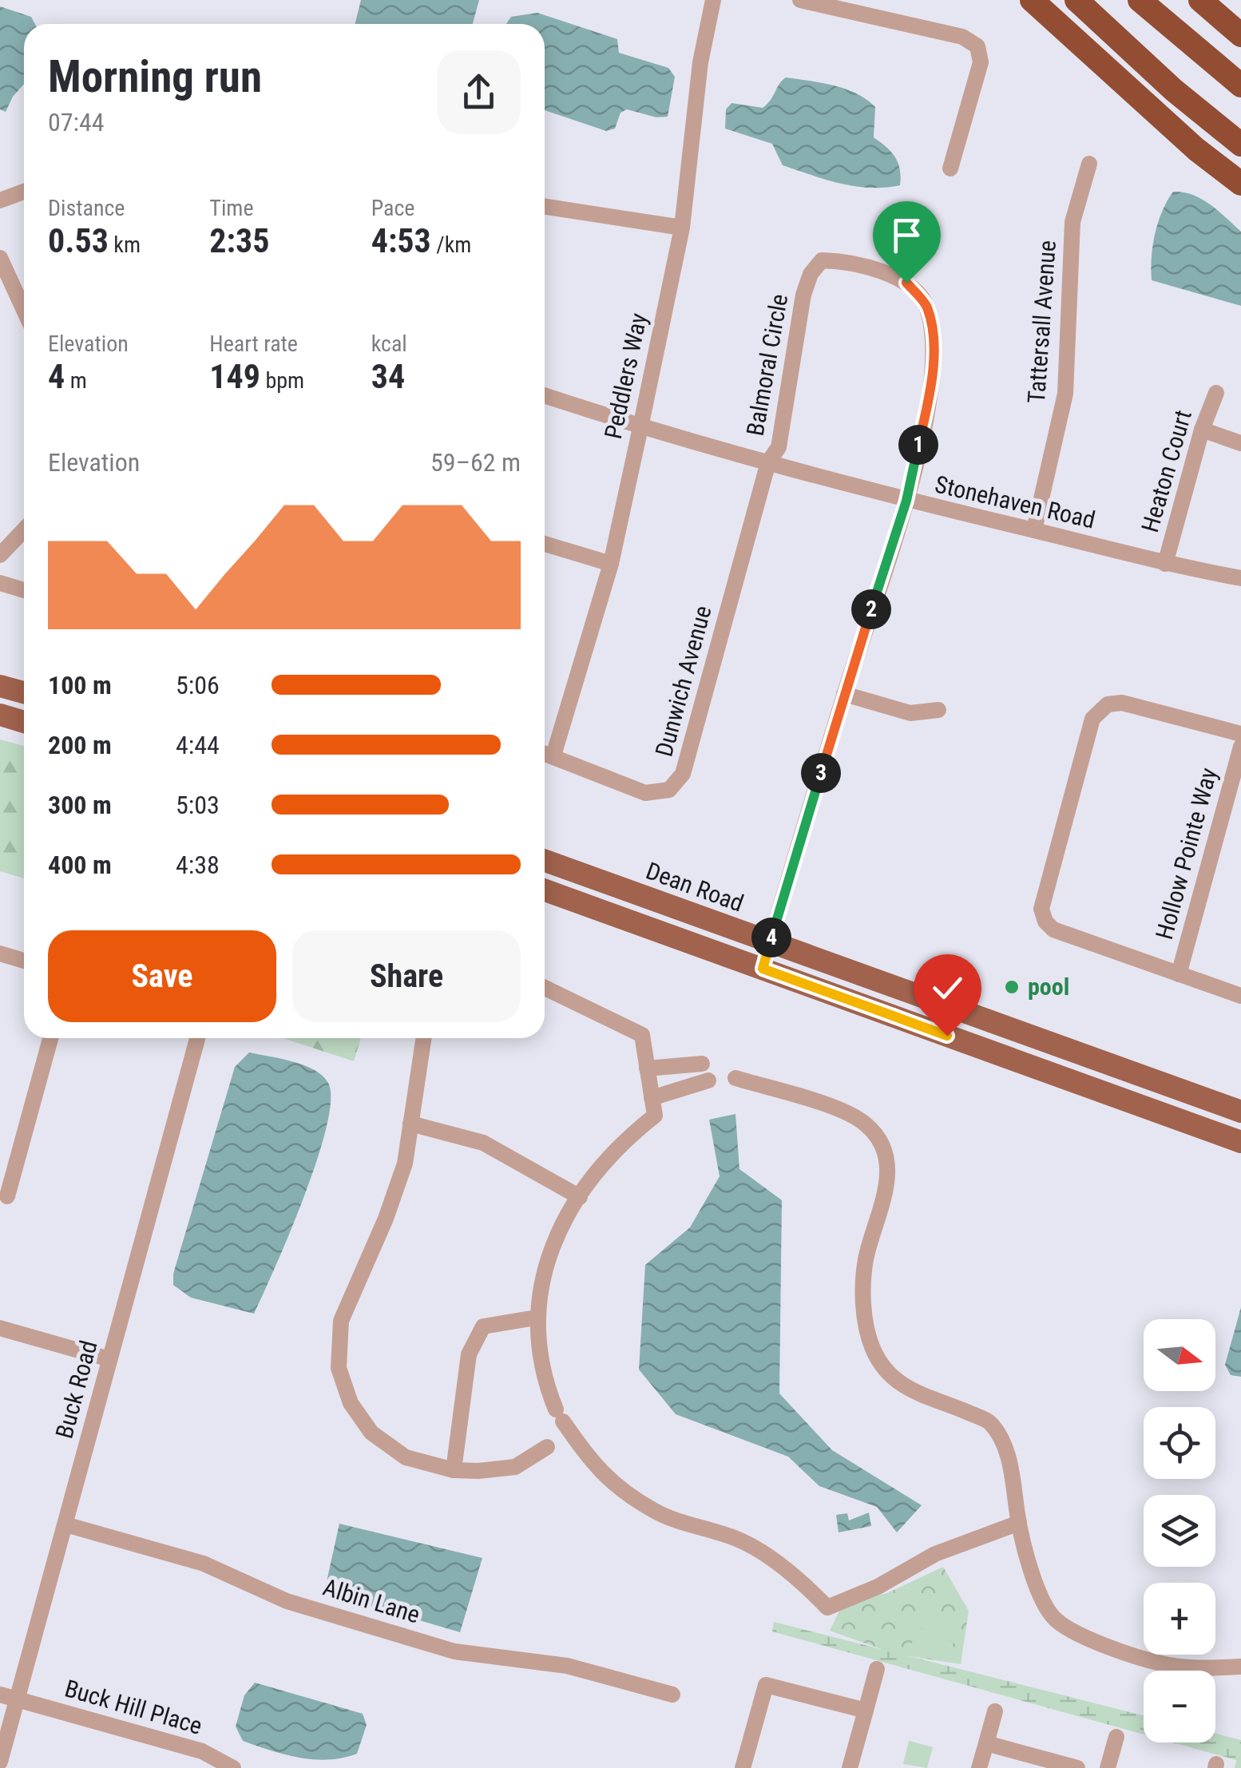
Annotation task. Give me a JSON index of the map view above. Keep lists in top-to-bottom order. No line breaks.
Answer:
{"streets":{"main road":["Dean Road"],"street":["Tattersall Avenue","Balmoral Circle","Peddlers Way","Heaton Court","Stonehaven Road","Dunwich Avenue","Hollow Pointe Way","Buck Road","Albin Lane","Buck Hill Place"]},"crossings":[["Tattersall Avenue","Stonehaven Road"],["Balmoral Circle","Stonehaven Road"],["Balmoral Circle","Dunwich Avenue"],["Peddlers Way","Stonehaven Road"],["Peddlers Way","Dunwich Avenue"],["Heaton Court","Stonehaven Road"],["Stonehaven Road","Dunwich Avenue"],["Buck Road","Albin Lane"],["Buck Road","Buck Hill Place"]],"places":["pool"],"north":"right","page":{"heading":["Morning run","07:44"],"stats":[["Distance","0.53 km"],["Time","2:35"],["Pace","4:53 /km"],["Elevation","4 m"],["Heart rate","149 bpm"],["kcal","34"]],"pins":["1","2","3","4"],"chart":["Elevation","59–62 m"],"list":[{"name":"100 m","note":"5:06"},{"name":"200 m","note":"4:44"},{"name":"300 m","note":"5:03"},{"name":"400 m","note":"4:38"}],"buttons":["Save","Share"],"map_buttons":["+","−"]}}
